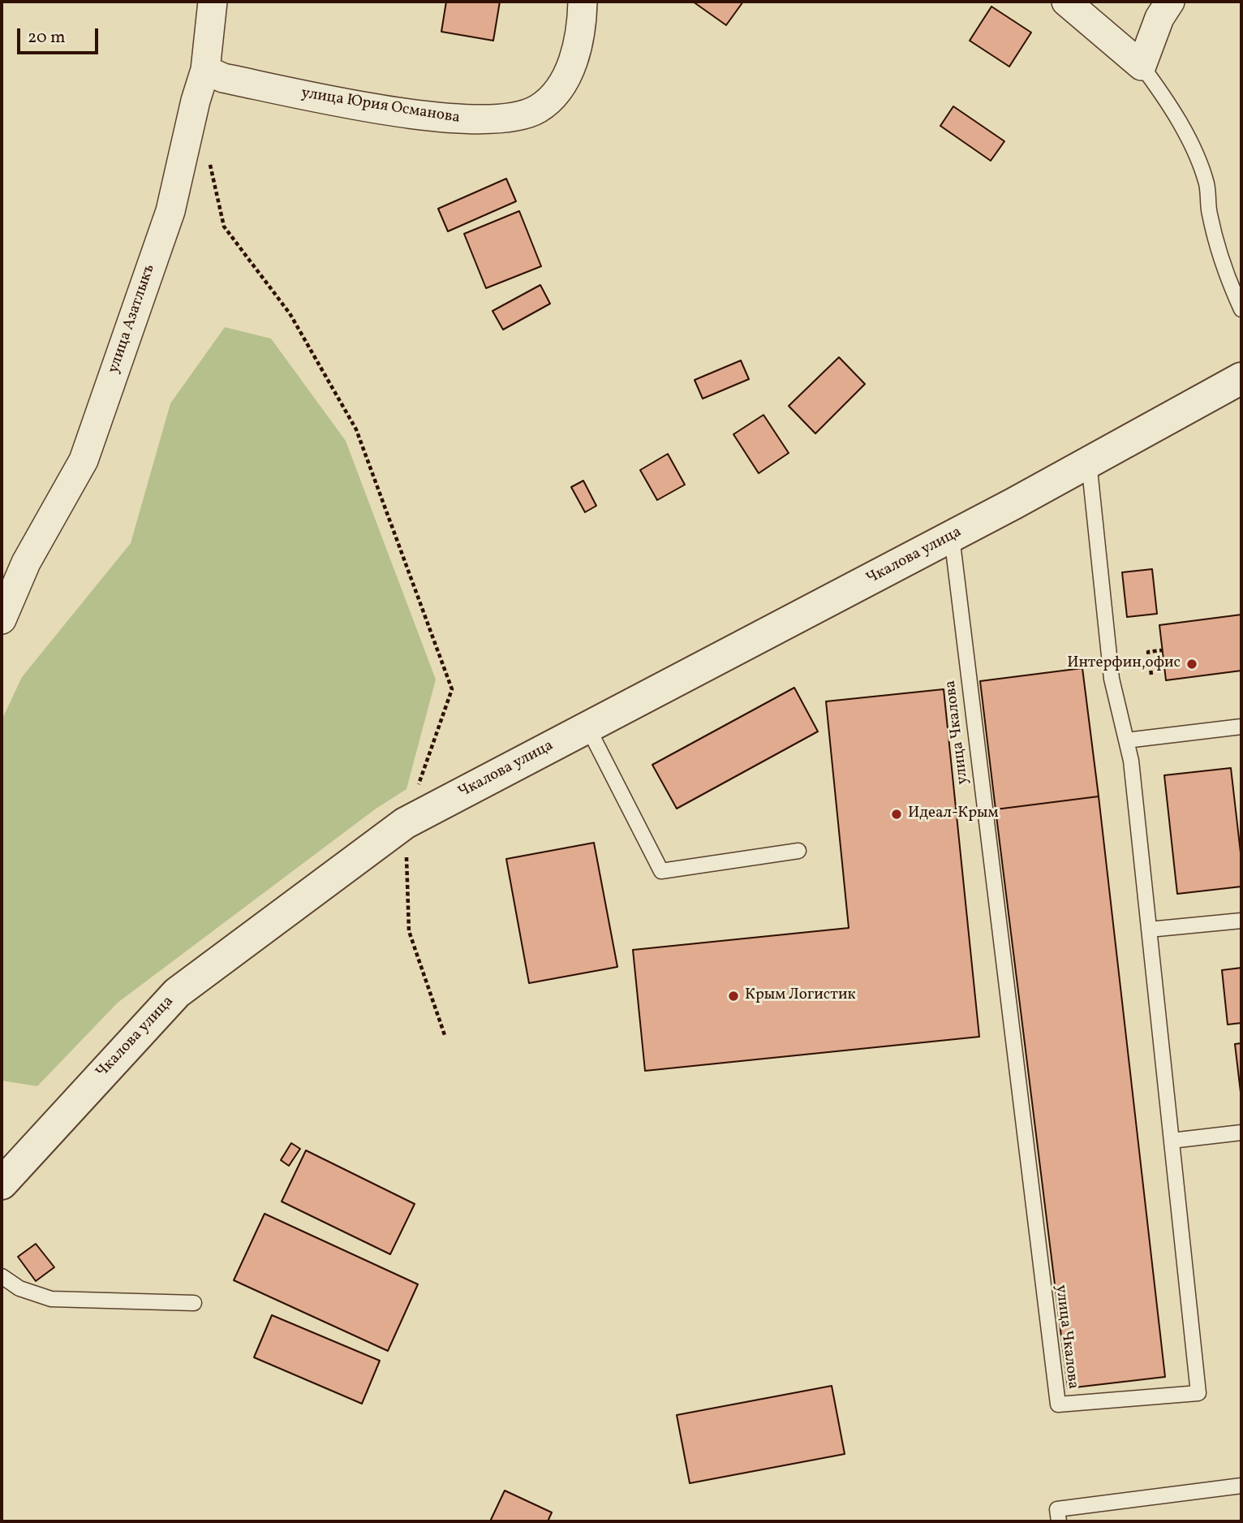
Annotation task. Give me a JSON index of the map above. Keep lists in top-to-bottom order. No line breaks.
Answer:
{"streets":{"street":["улица Юрия Османова","улица Азатлыкъ","Чкалова улица"],"lane":["улица Чкалова"]},"crossings":[["улица Юрия Османова","улица Азатлыкъ"],["Чкалова улица","улица Чкалова"]],"places":["Интерфин,офис","Идеал-Крым","Крым Логистик"],"scale_bar":"20 m"}
